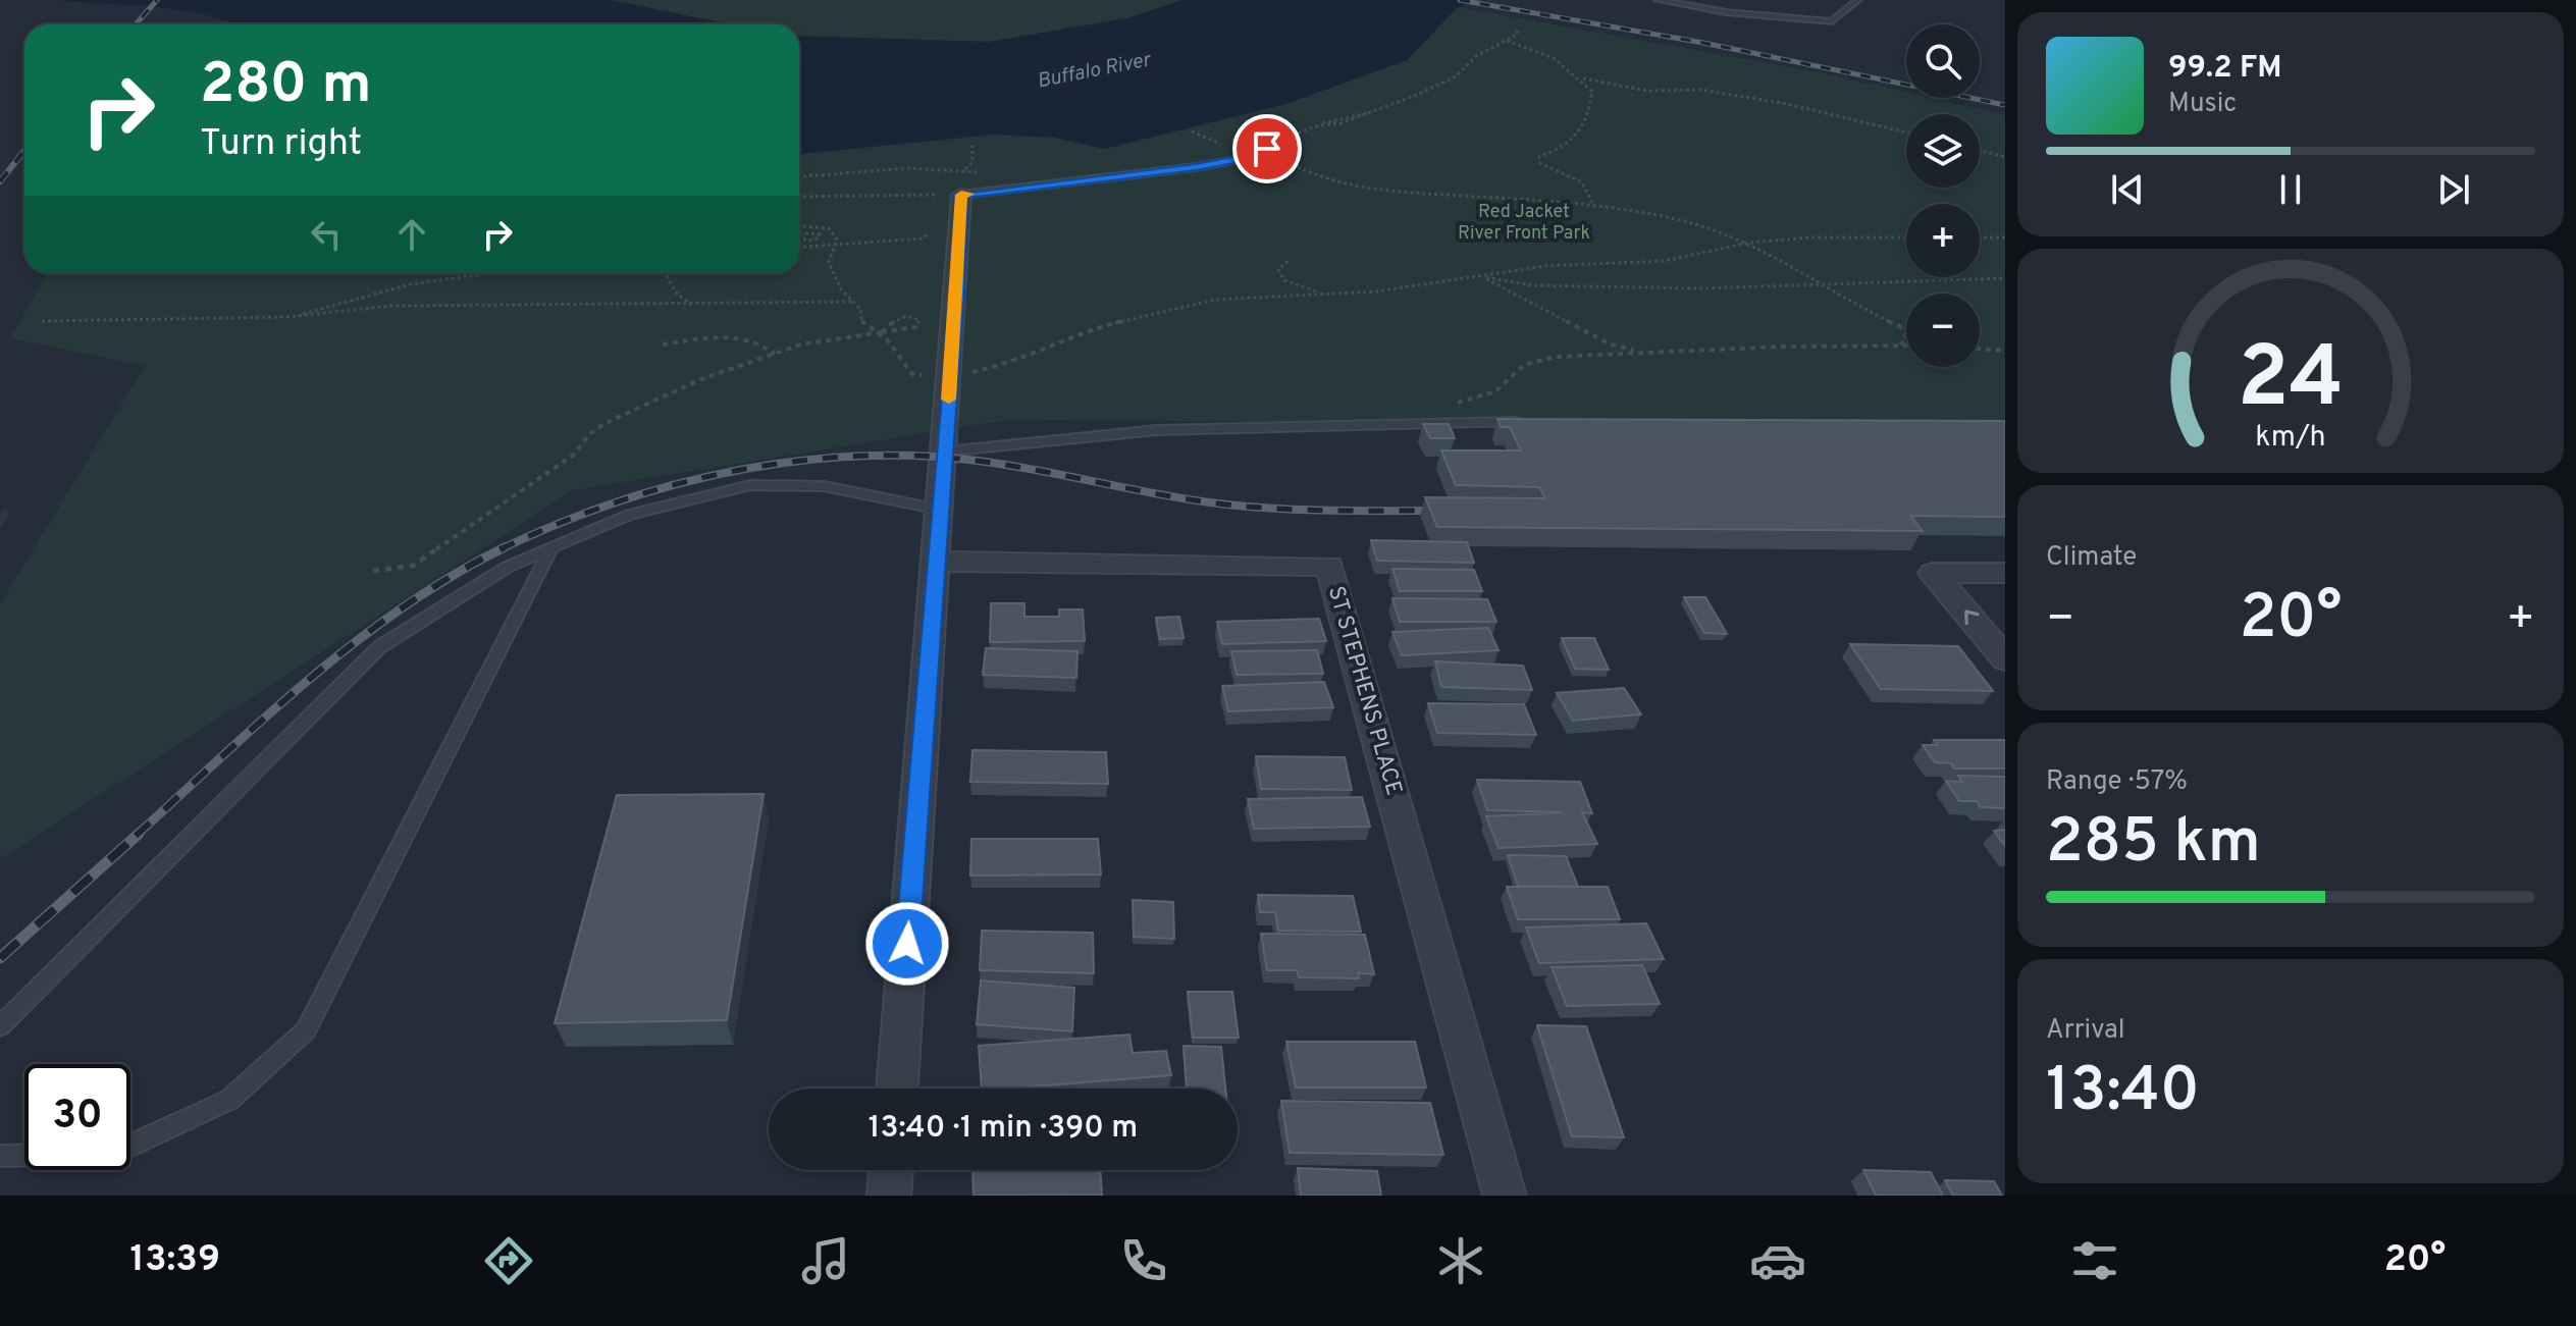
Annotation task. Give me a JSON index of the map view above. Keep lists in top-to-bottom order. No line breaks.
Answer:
{"streets":{"street":["ST STEPHENS PLACE"]},"water":["Buffalo River"],"parks":["Red Jacket River Front Park"],"page":{"map_buttons":["+","−"],"turn":["280 m","Turn right"],"song":["99.2 FM","Music"],"tile":["Climate",["Range · 57%","285 km"],["Arrival","13:40"]],"heat":["−","20°","+"],"limit":"30","trip":"13:40 · 1 min · 390 m","tabs":["13:39","20°"],"gauge":["24","km/h"]}}
